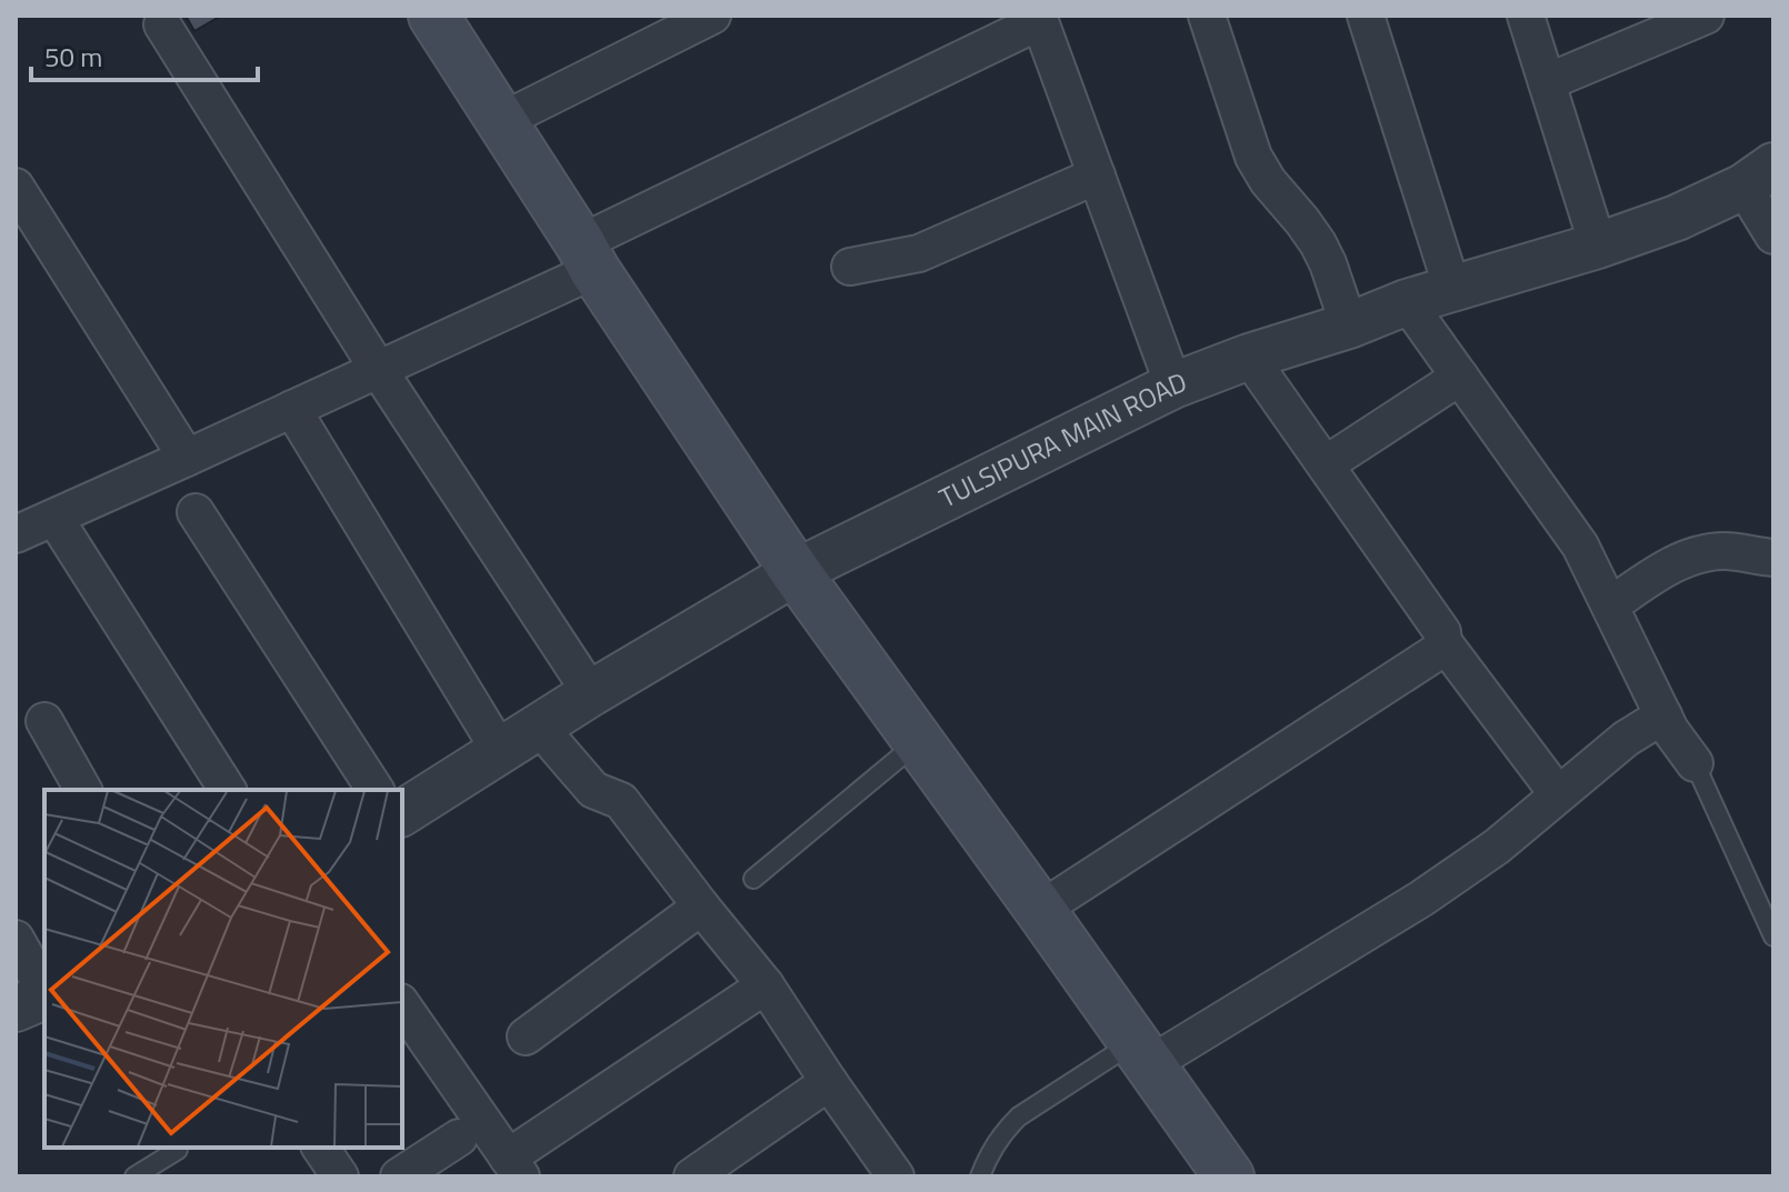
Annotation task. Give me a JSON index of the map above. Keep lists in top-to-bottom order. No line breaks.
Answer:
{"streets":{"street":["TULSIPURA MAIN ROAD"]},"scale_bar":"50 m"}
